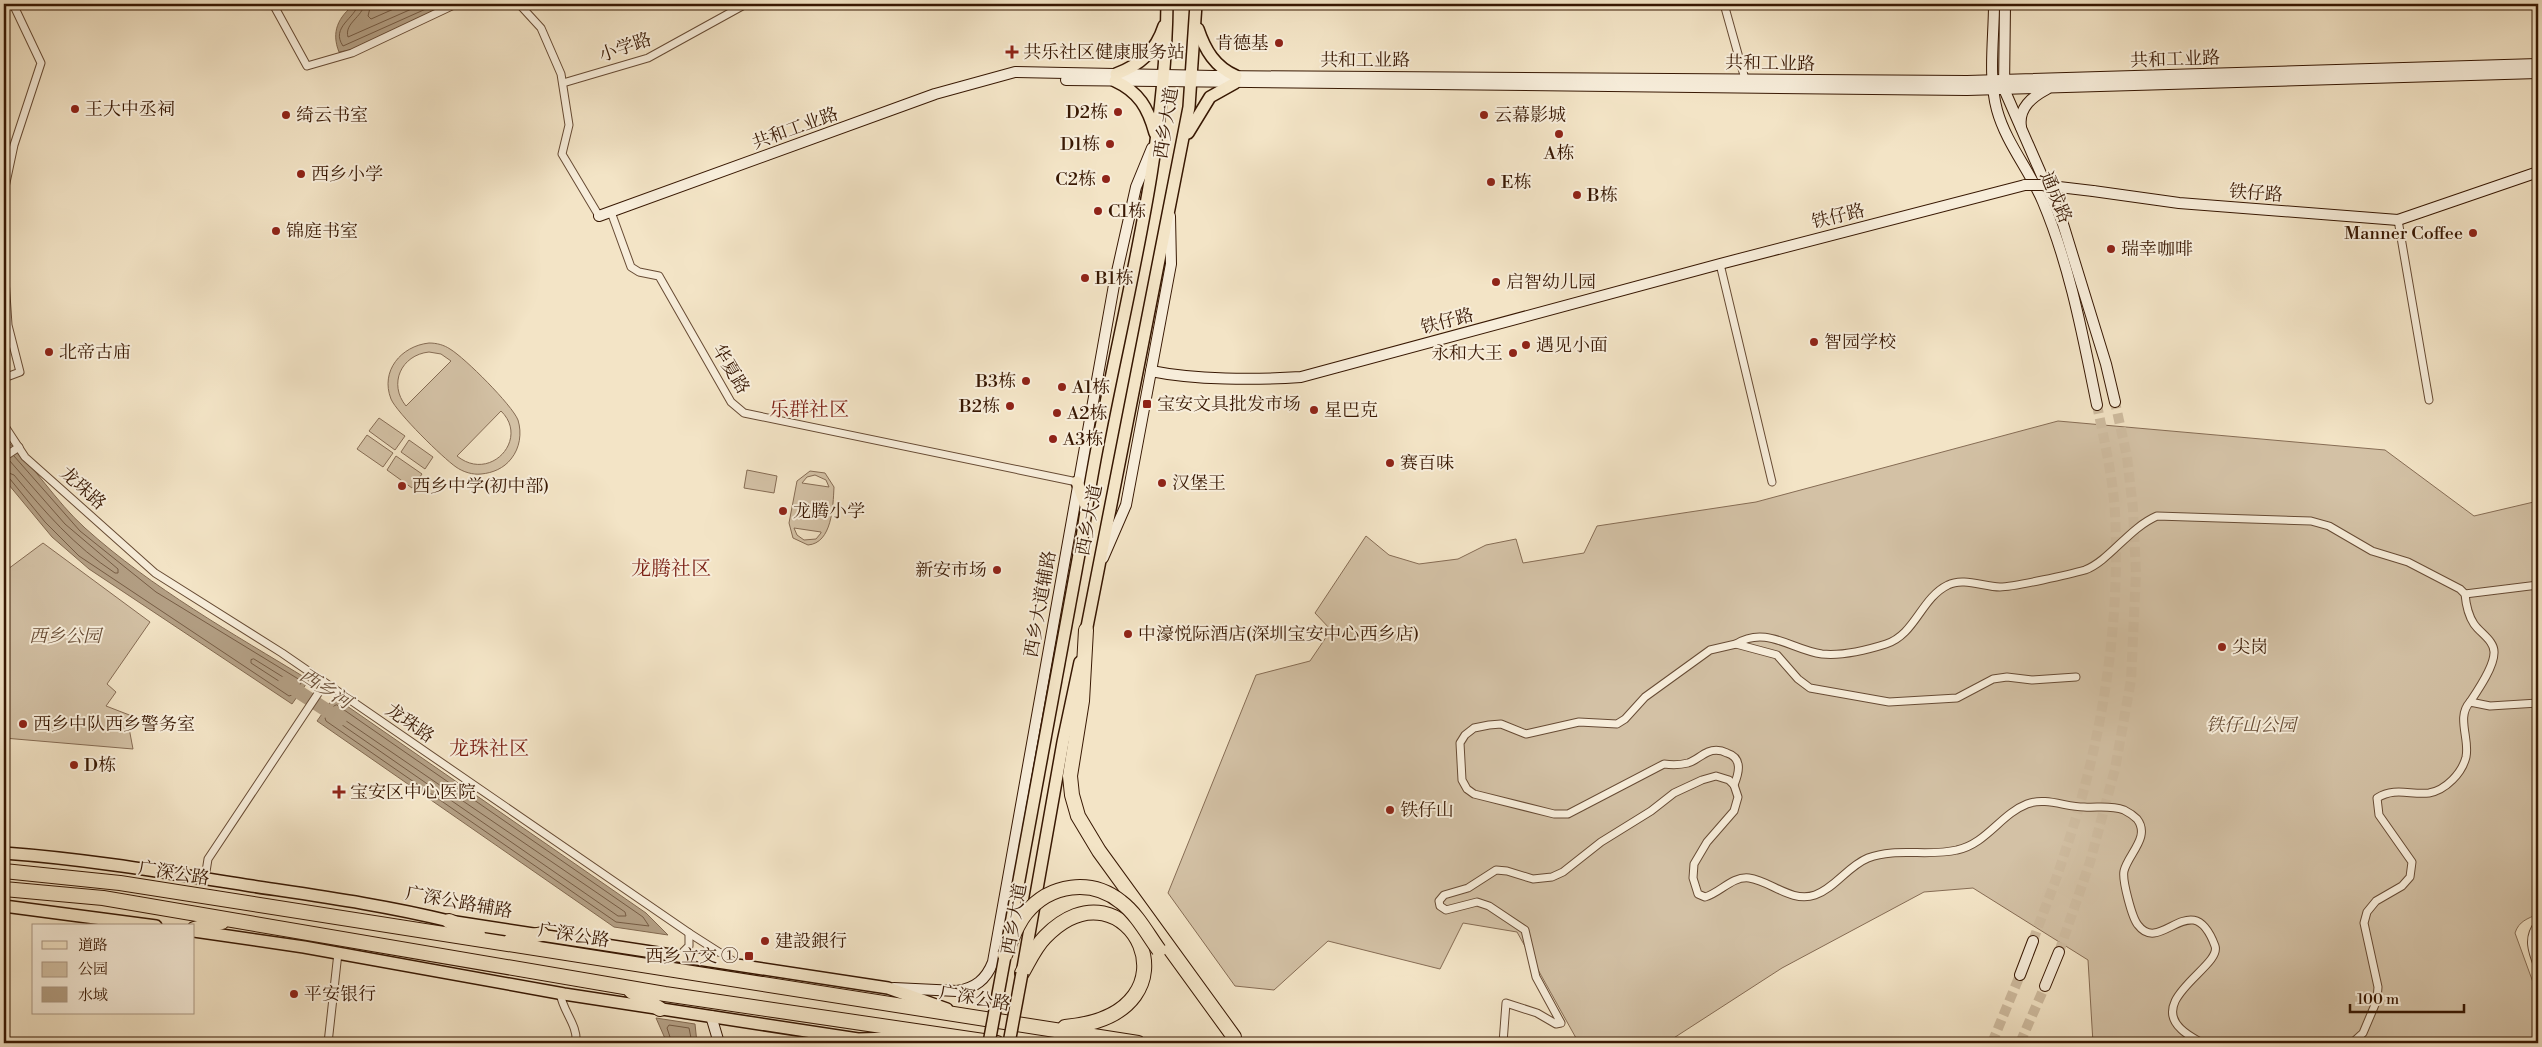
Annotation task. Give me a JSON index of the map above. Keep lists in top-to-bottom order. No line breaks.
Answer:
{"streets":{"highway":["广深公路"],"main road":["西乡大道","广深公路辅路"],"street":["小学路","共和工业路","铁仔路","通成路","华夏路","龙珠路","西乡大道辅路"]},"crossings":[["共和工业路","西乡大道"],["共和工业路","通成路"],["共和工业路","华夏路"],["西乡大道","西乡大道辅路"],["华夏路","西乡大道辅路"],["龙珠路","广深公路辅路"],["西乡大道辅路","广深公路辅路"],["广深公路","广深公路辅路"]],"districts":["乐群社区","龙腾社区","龙珠社区"],"water":["西乡河"],"parks":["西乡公园","铁仔山公园"],"places":{"other":["肯德基","王大中丞祠","D2栋","绮云书室","云幕影城","A栋","D1栋","西乡小学","C2栋","E栋","B栋","C1栋","锦庭书室","Manner Coffee","瑞幸咖啡","B1栋","启智幼儿园","智园学校","遇见小面","北帝古庙","永和大王","B3栋","A1栋","B2栋","星巴克","A2栋","A3栋","赛百味","汉堡王","西乡中学(初中部)","龙腾小学","新安市场","中濠悦际酒店(深圳宝安中心西乡店)","尖岗","西乡中队西乡警务室","D栋","铁仔山","建設銀行","平安银行"],"health":["共乐社区健康服务站","宝安区中心医院"],"transit":["宝安文具批发市场","西乡立交 ①"]},"legend":["道路","公园","水域"],"scale_bar":"100 m"}
